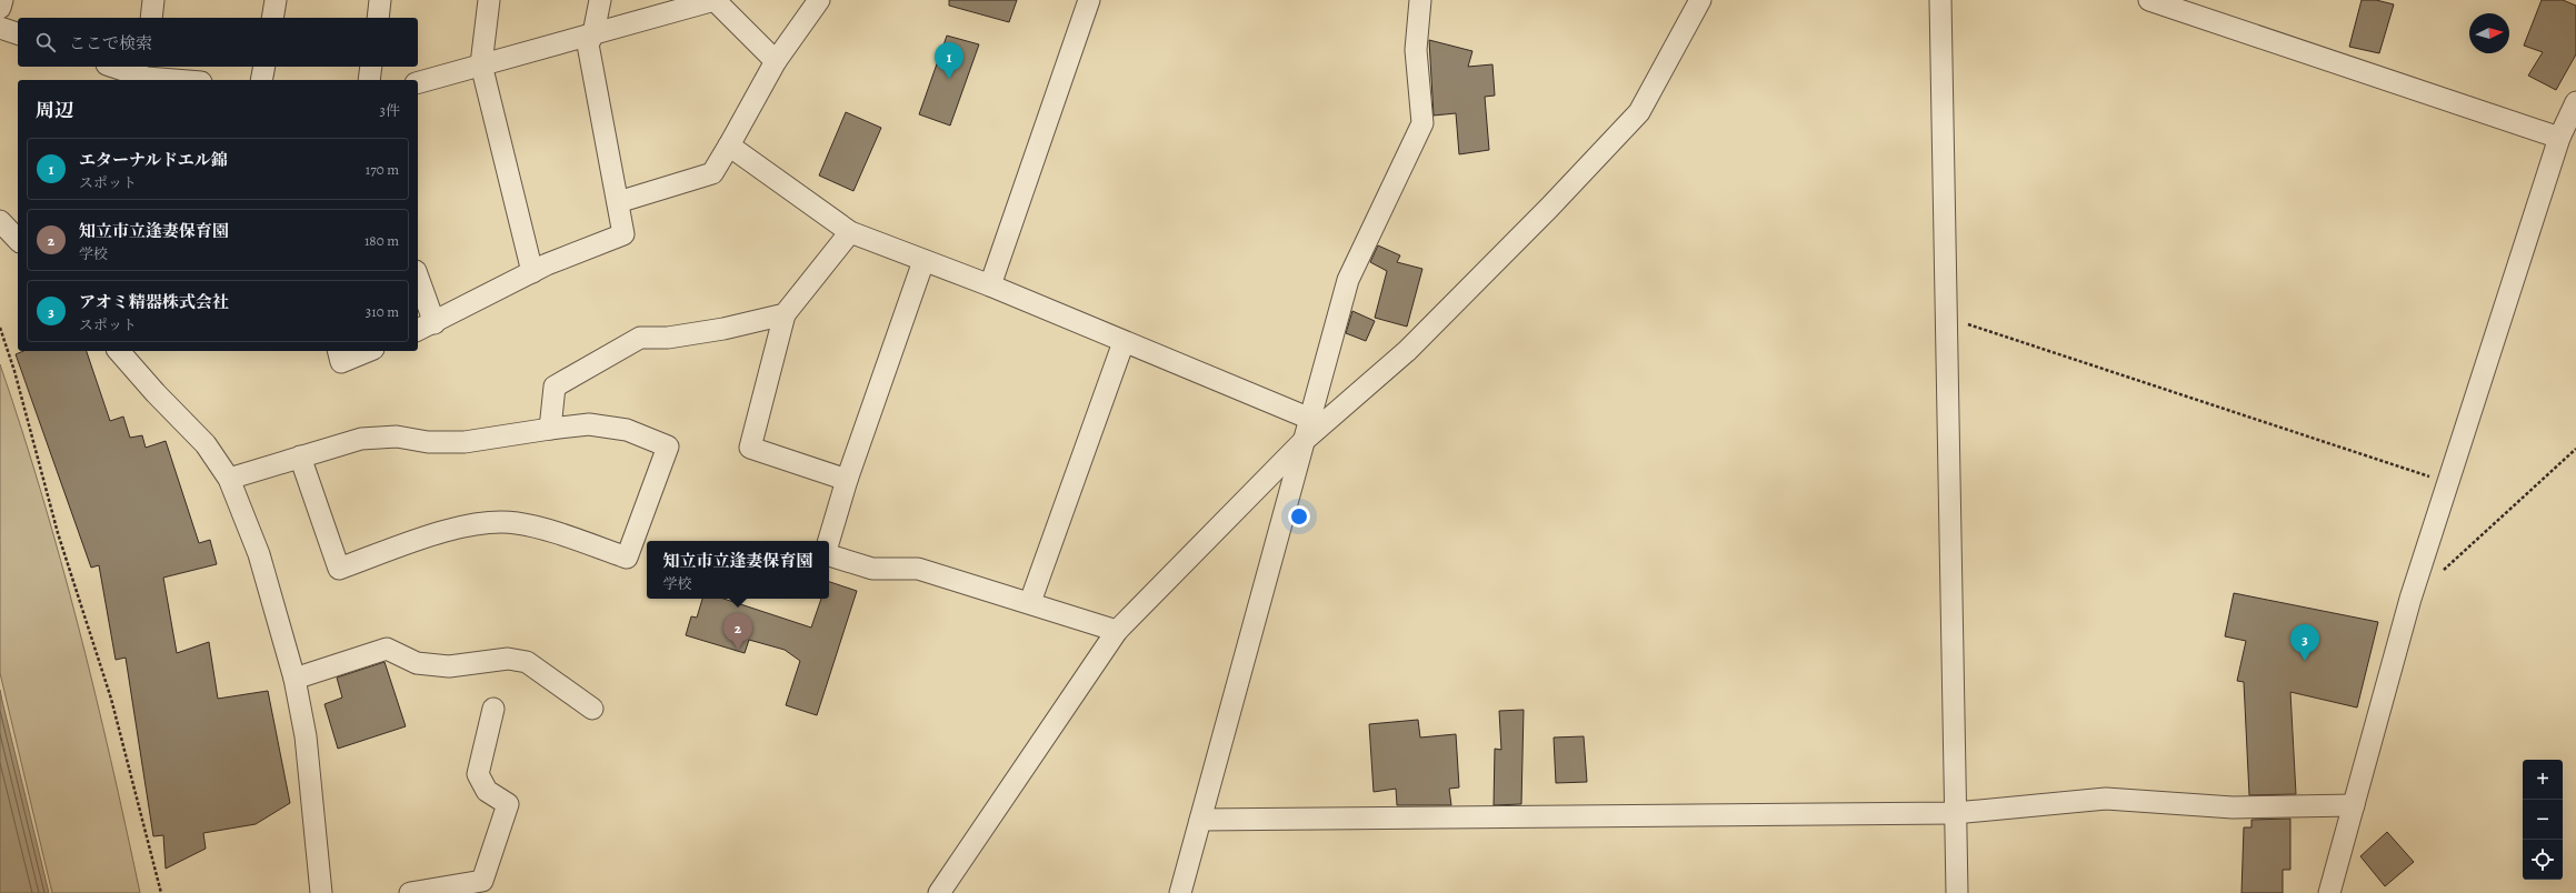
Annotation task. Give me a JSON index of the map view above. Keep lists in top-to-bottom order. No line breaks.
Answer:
{"north":"right","page":{"search":"ここで検索","pins":["1","2","3"],"heading":["周辺","3件"],"list":[{"mark":"1","name":"エターナルドエル錦","note":"スポット","value":"170 m"},{"mark":"2","name":"知立市立逢妻保育園","note":"学校","value":"180 m"},{"mark":"3","name":"アオミ精器株式会社","note":"スポット","value":"310 m"}],"popup":["知立市立逢妻保育園","学校"],"map_buttons":["+","−"]}}
